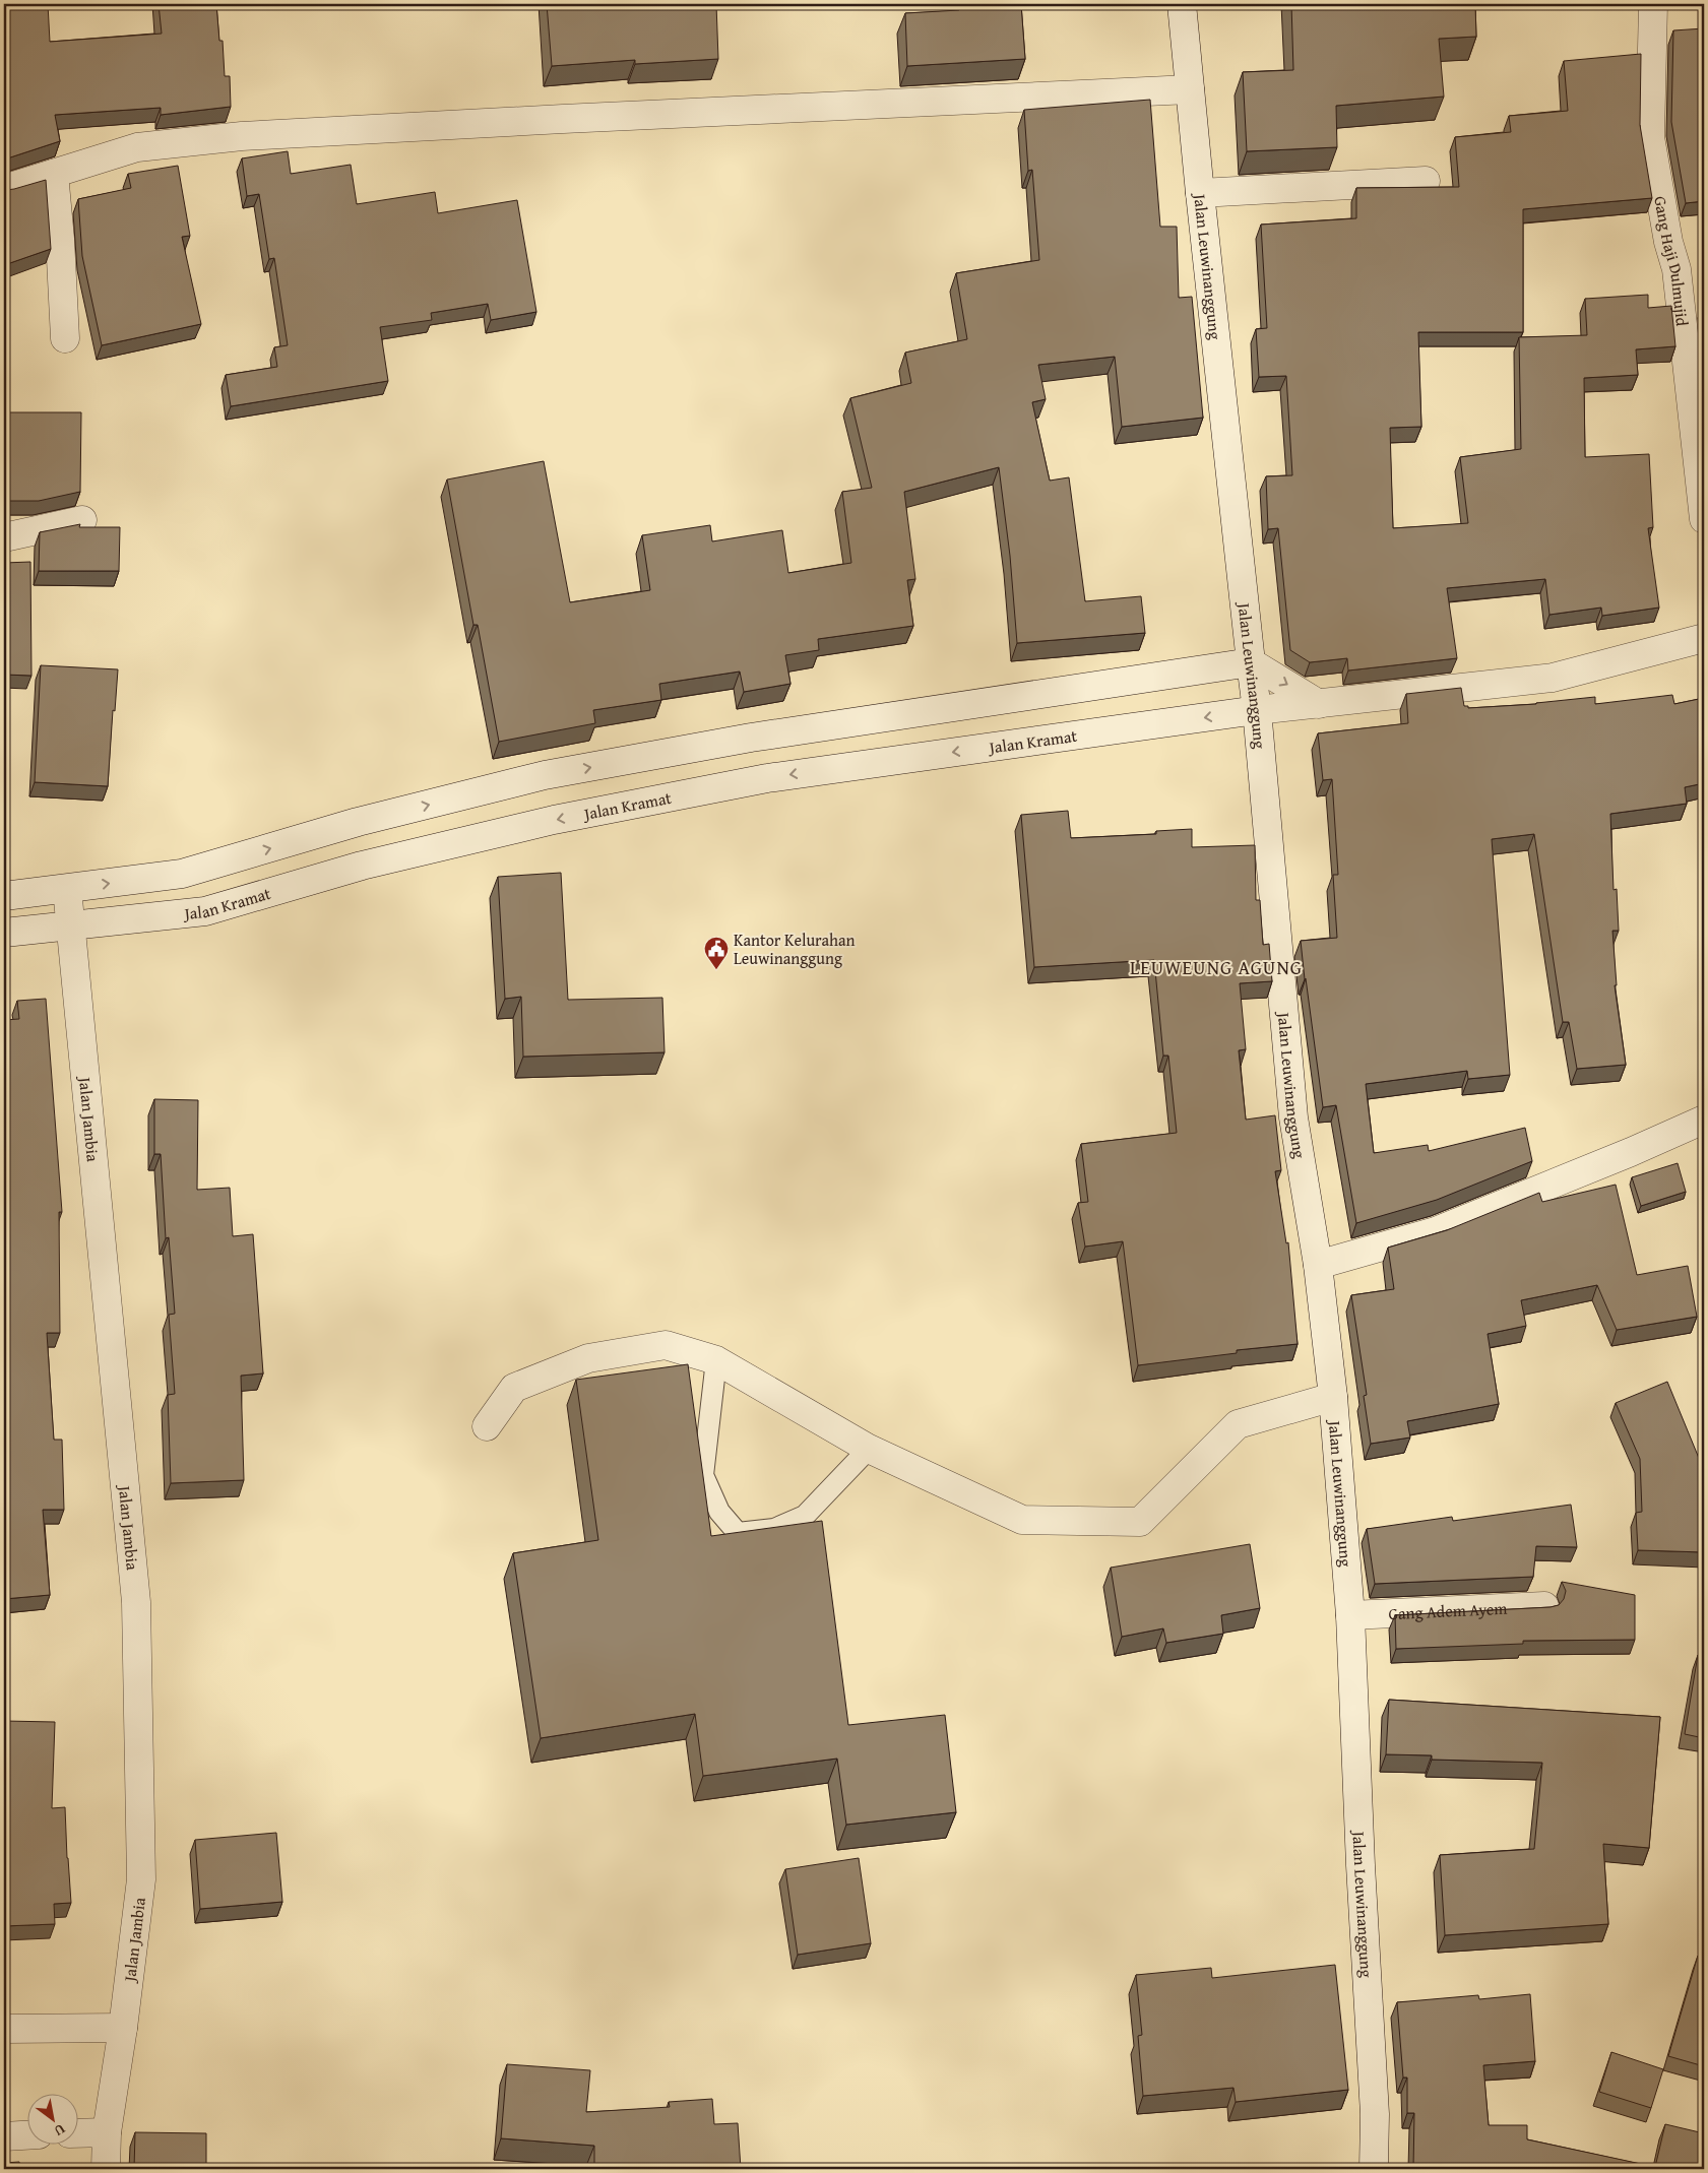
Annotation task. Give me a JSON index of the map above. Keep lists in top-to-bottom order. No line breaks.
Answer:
{"streets":{"street":["Gang Haji Dulmujid","Jalan Leuwinanggung","Jalan Kramat","Jalan Jambia","Gang Adem Ayem"]},"crossings":[["Jalan Leuwinanggung","Jalan Kramat"],["Jalan Leuwinanggung","Gang Adem Ayem"],["Jalan Kramat","Jalan Jambia"]],"districts":["LEUWEUNG AGUNG"],"places":{"public building":["Kantor Kelurahan Leuwinanggung"]},"north":"bottom right"}
